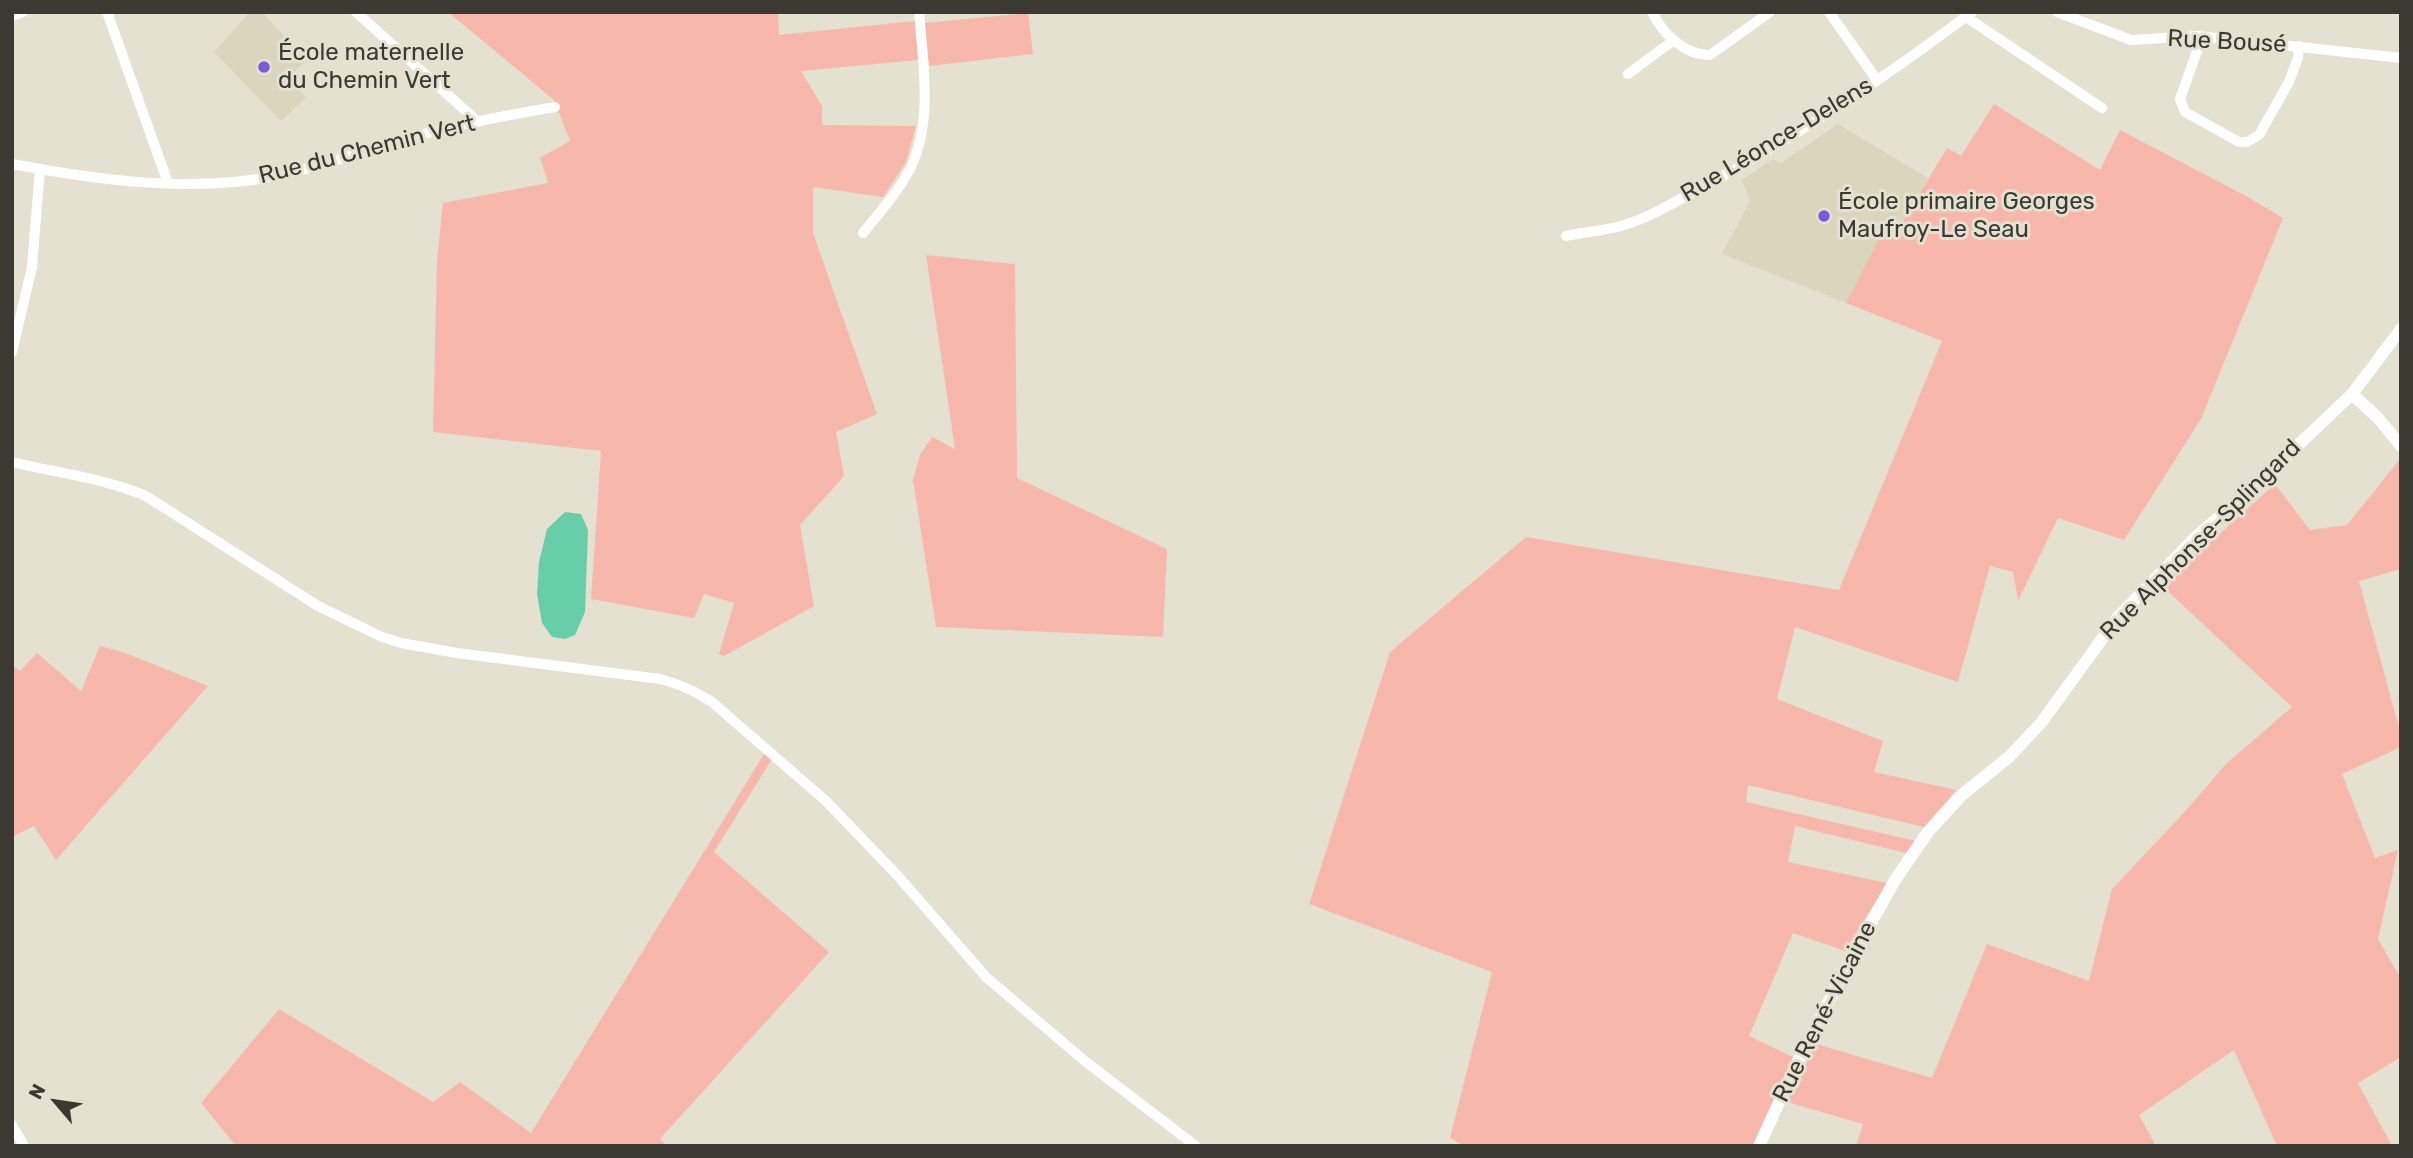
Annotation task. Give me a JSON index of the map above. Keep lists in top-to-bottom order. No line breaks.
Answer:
{"streets":{"street":["Rue Bousé","Rue Léonce-Delens","Rue du Chemin Vert","Rue Alphonse-Splingard","Rue René-Vicaine"]},"crossings":[["Rue Alphonse-Splingard","Rue René-Vicaine"]],"places":["École maternelle du Chemin Vert","École primaire Georges Maufroy-Le Seau"],"north":"top left"}
